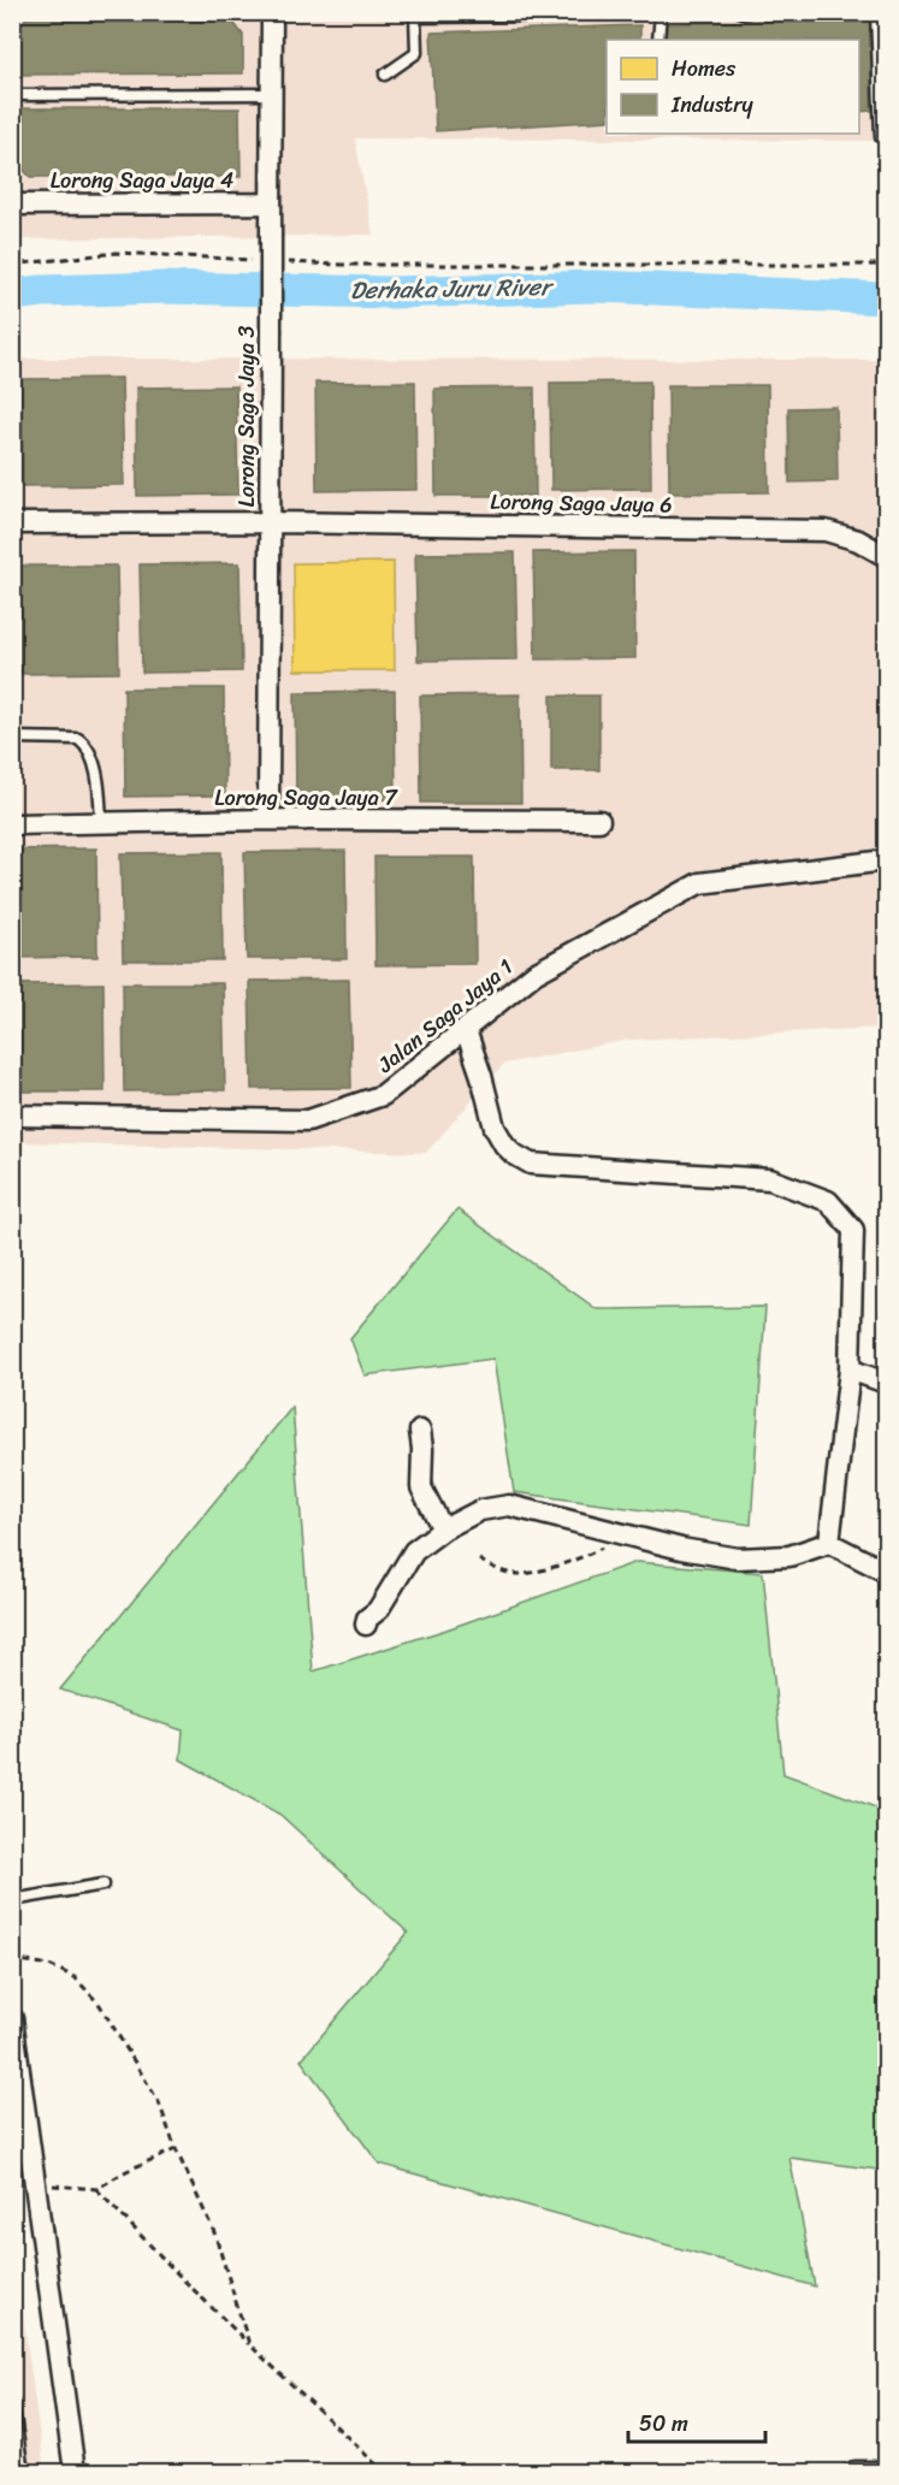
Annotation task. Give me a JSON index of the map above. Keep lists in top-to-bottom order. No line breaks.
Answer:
{"streets":{"street":["Lorong Saga Jaya 4","Lorong Saga Jaya 3","Lorong Saga Jaya 6","Lorong Saga Jaya 7","Jalan Saga Jaya 1"]},"crossings":[["Lorong Saga Jaya 4","Lorong Saga Jaya 3"],["Lorong Saga Jaya 3","Lorong Saga Jaya 6"],["Lorong Saga Jaya 3","Lorong Saga Jaya 7"]],"water":["Derhaka Juru River"],"legend":["Homes","Industry"],"scale_bar":"50 m"}
